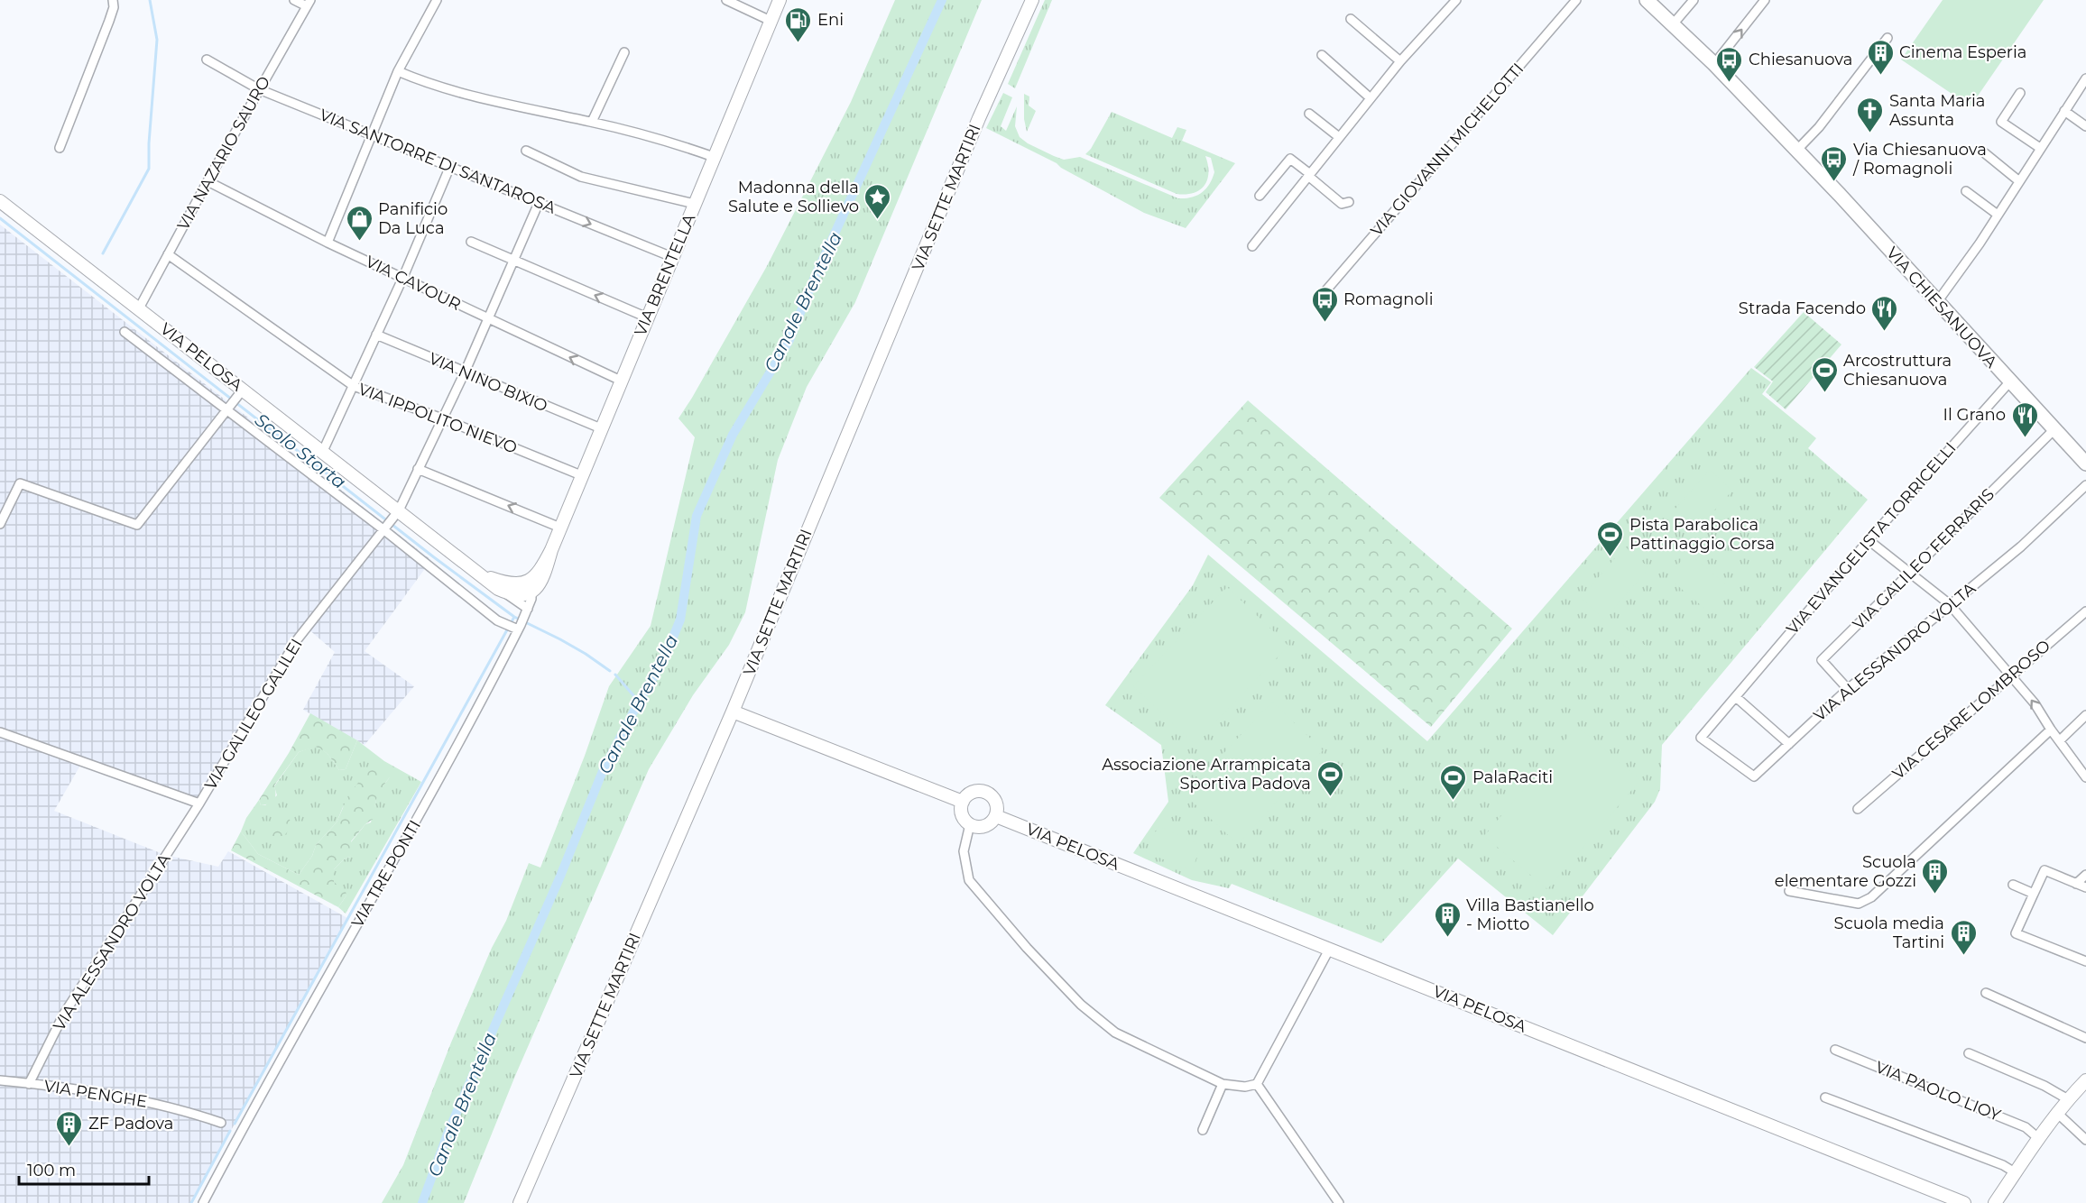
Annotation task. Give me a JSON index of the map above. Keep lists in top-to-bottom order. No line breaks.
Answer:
{"streets":{"main road":["VIA SETTE MARTIRI","VIA BRENTELLA","VIA CHIESANUOVA","VIA PELOSA"],"street":["VIA GIOVANNI MICHELOTTI","VIA NAZARIO SAURO","VIA SANTORRE DI SANTAROSA","VIA CAVOUR","VIA NINO BIXIO","VIA IPPOLITO NIEVO","VIA EVANGELISTA TORRICELLI","VIA GALILEO FERRARIS","VIA ALESSANDRO VOLTA","VIA CESARE LOMBROSO","VIA GALILEO GALILEI","VIA TRE PONTI","VIA PAOLO LIOY","VIA PENGHE"]},"crossings":[["VIA NAZARIO SAURO","VIA SANTORRE DI SANTAROSA"],["VIA NAZARIO SAURO","VIA CAVOUR"],["VIA NAZARIO SAURO","VIA PELOSA"],["VIA NAZARIO SAURO","VIA IPPOLITO NIEVO"],["VIA SANTORRE DI SANTAROSA","VIA BRENTELLA"],["VIA SANTORRE DI SANTAROSA","VIA GALILEO GALILEI"],["VIA BRENTELLA","VIA CAVOUR"],["VIA BRENTELLA","VIA NINO BIXIO"],["VIA BRENTELLA","VIA IPPOLITO NIEVO"],["VIA CAVOUR","VIA GALILEO GALILEI"],["VIA CHIESANUOVA","VIA EVANGELISTA TORRICELLI"],["VIA CHIESANUOVA","VIA GALILEO FERRARIS"],["VIA PELOSA","VIA GALILEO GALILEI"],["VIA PELOSA","VIA TRE PONTI"],["VIA NINO BIXIO","VIA GALILEO GALILEI"],["VIA IPPOLITO NIEVO","VIA GALILEO GALILEI"],["VIA EVANGELISTA TORRICELLI","VIA ALESSANDRO VOLTA"],["VIA GALILEO FERRARIS","VIA ALESSANDRO VOLTA"],["VIA ALESSANDRO VOLTA","VIA GALILEO GALILEI"],["VIA ALESSANDRO VOLTA","VIA PENGHE"]],"water":["Canale Brentella","Scolo Storta"],"places":{"fuel station":["Eni"],"building":["Cinema Esperia","Scuola elementare Gozzi","Villa Bastianello - Miotto","Scuola media Tartini","ZF Padova"],"bus stop":["Chiesanuova","Via Chiesanuova / Romagnoli","Romagnoli"],"church":["Santa Maria Assunta"],"place":["Madonna della Salute e Sollievo"],"shop":["Panificio Da Luca"],"restaurant":["Strada Facendo","Il Grano"],"sports":["Arcostruttura Chiesanuova","Pista Parabolica Pattinaggio Corsa","Associazione Arrampicata Sportiva Padova","PalaRaciti"]},"scale_bar":"100 m"}
